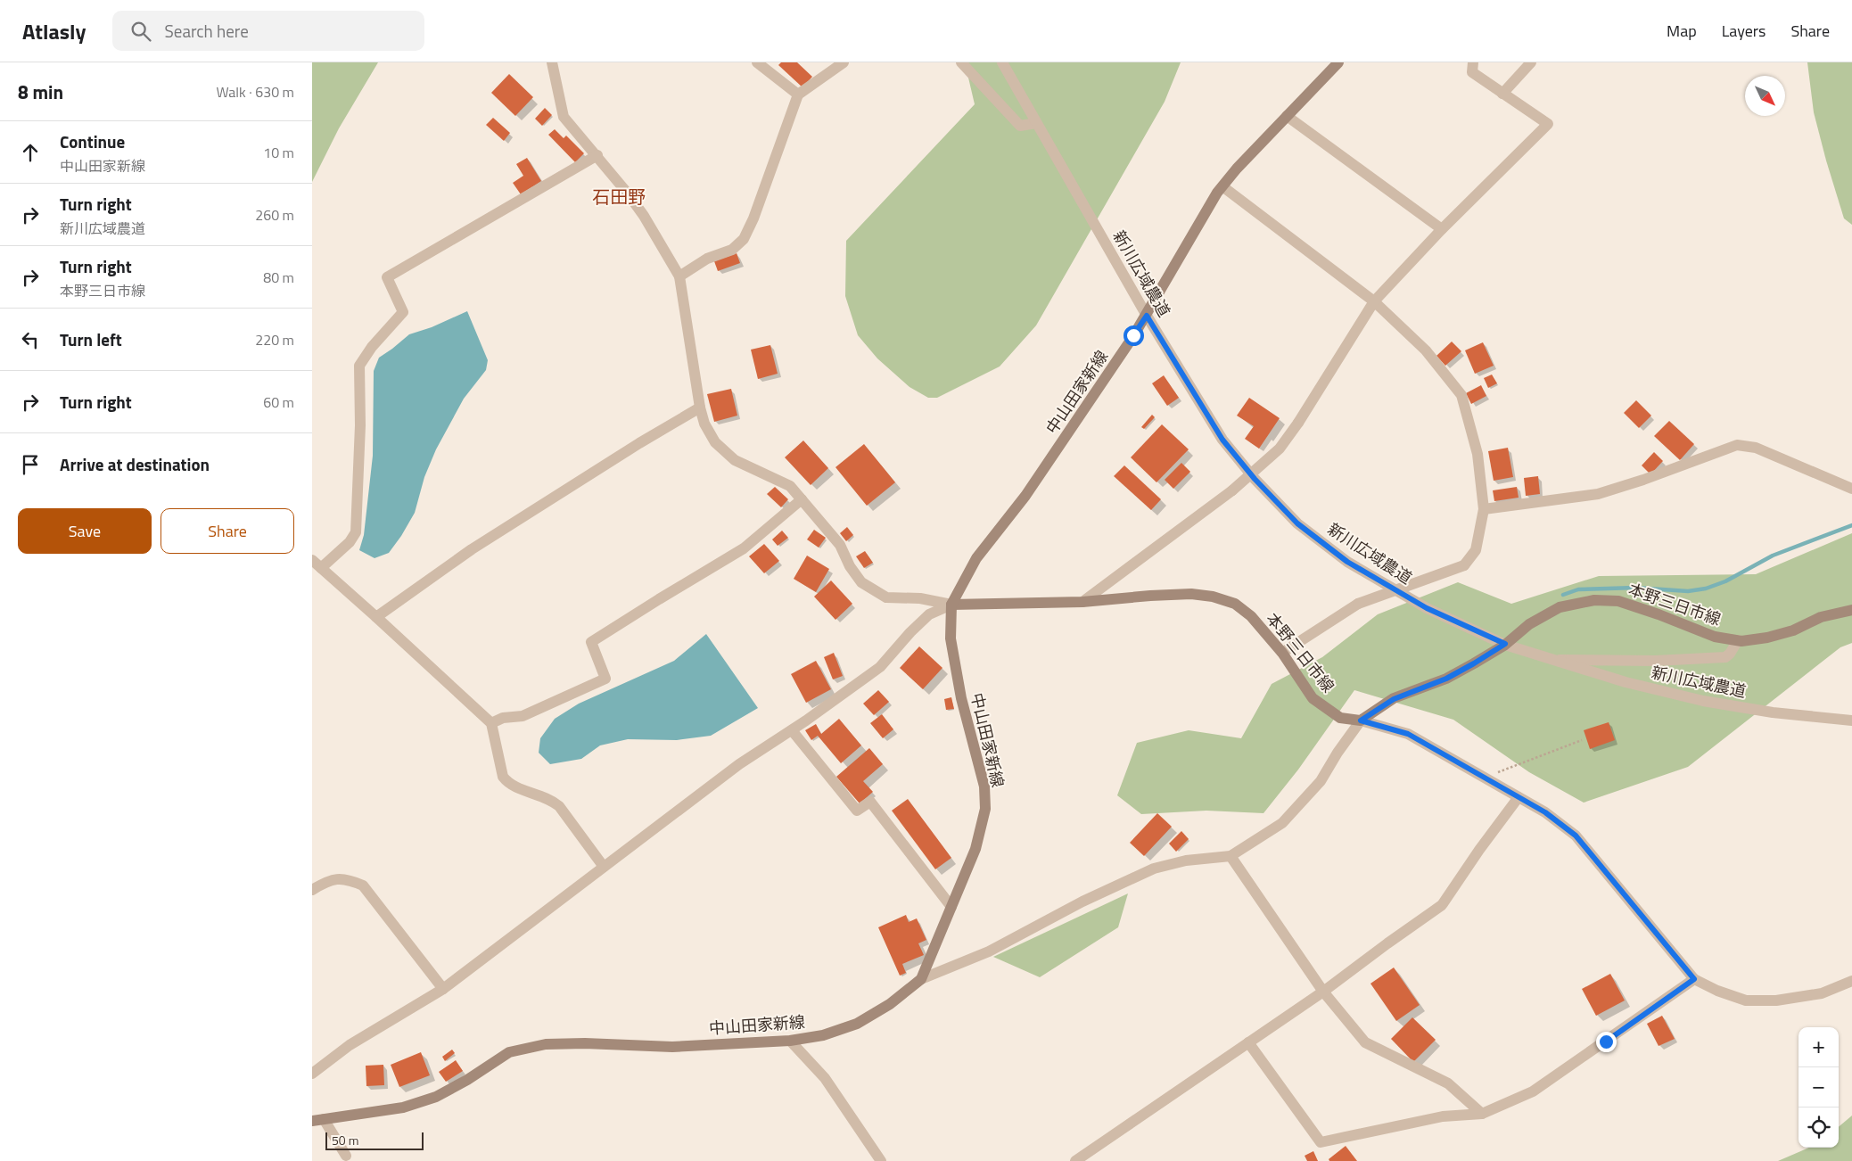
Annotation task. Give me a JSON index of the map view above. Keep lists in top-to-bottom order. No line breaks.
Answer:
{"streets":{"main road":["中山田家新線","本野三日市線"],"street":["新川広域農道"]},"crossings":[["新川広域農道","中山田家新線"],["新川広域農道","本野三日市線"],["中山田家新線","本野三日市線"]],"districts":["石田野"],"scale_bar":"50 m","north":"bottom right","page":{"header":"Atlasly","search":"Search here","nav":["Map","Layers","Share"],"heading":["8 min","Walk · 630 m"],"list":[["Continue","中山田家新線","10 m"],["Turn right","新川広域農道","260 m"],["Turn right","本野三日市線","80 m"],["Turn left","220 m"],["Turn right","60 m"],"Arrive at destination"],"buttons":["Save","Share"],"map_buttons":["+","−"],"scale":"50 m"}}
